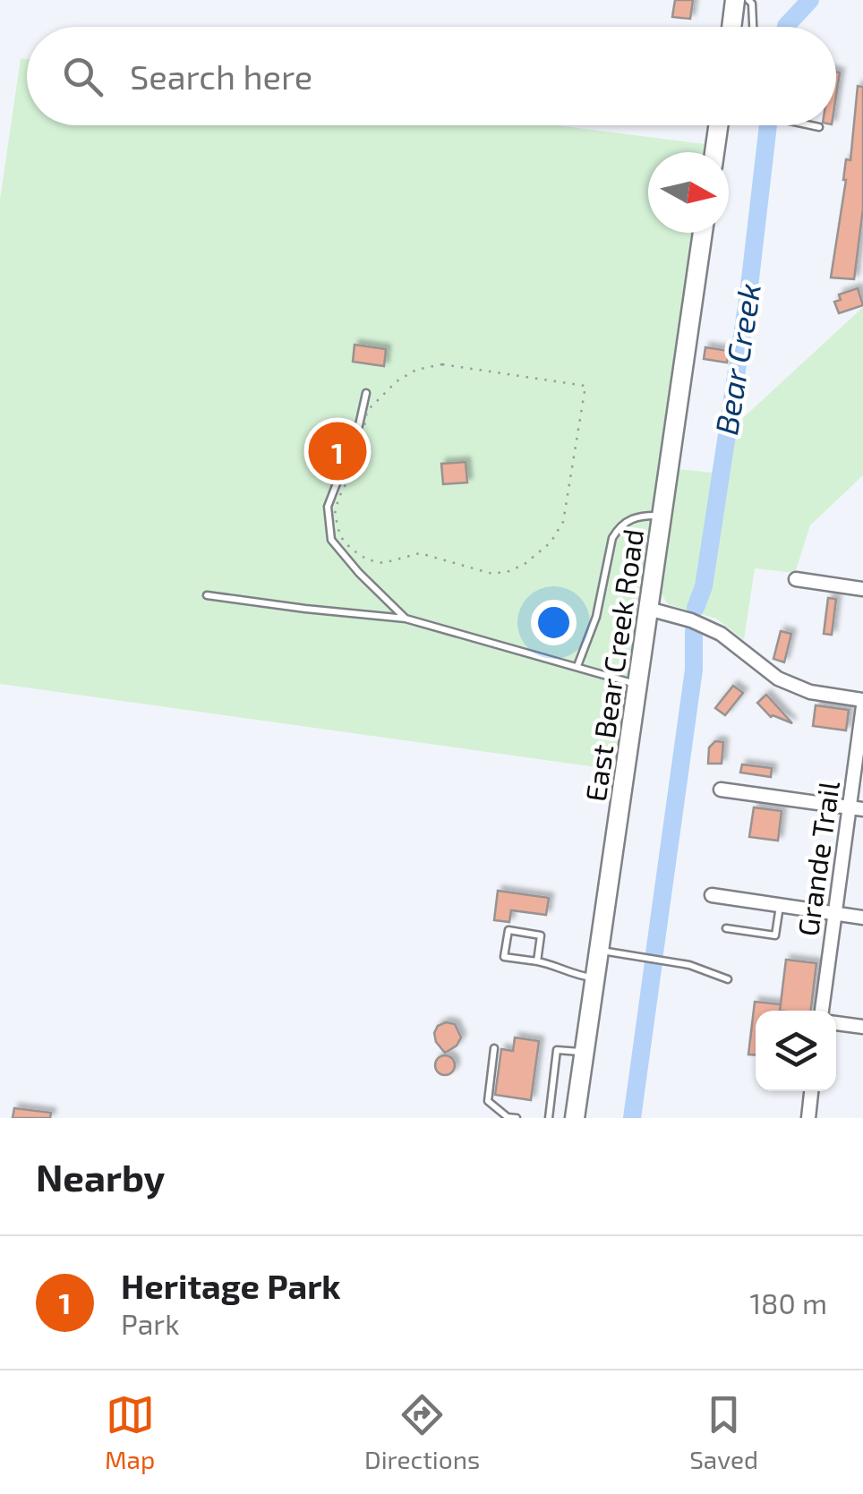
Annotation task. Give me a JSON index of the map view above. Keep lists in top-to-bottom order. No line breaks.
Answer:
{"streets":{"main road":["East Bear Creek Road"],"street":["Grande Trail"]},"water":["Bear Creek"],"north":"right","page":{"search":"Search here","pins":"1","heading":"Nearby","list":[{"mark":"1","name":"Heritage Park","note":"Park","value":"180 m"}],"nav":["Map","Directions","Saved"]}}
